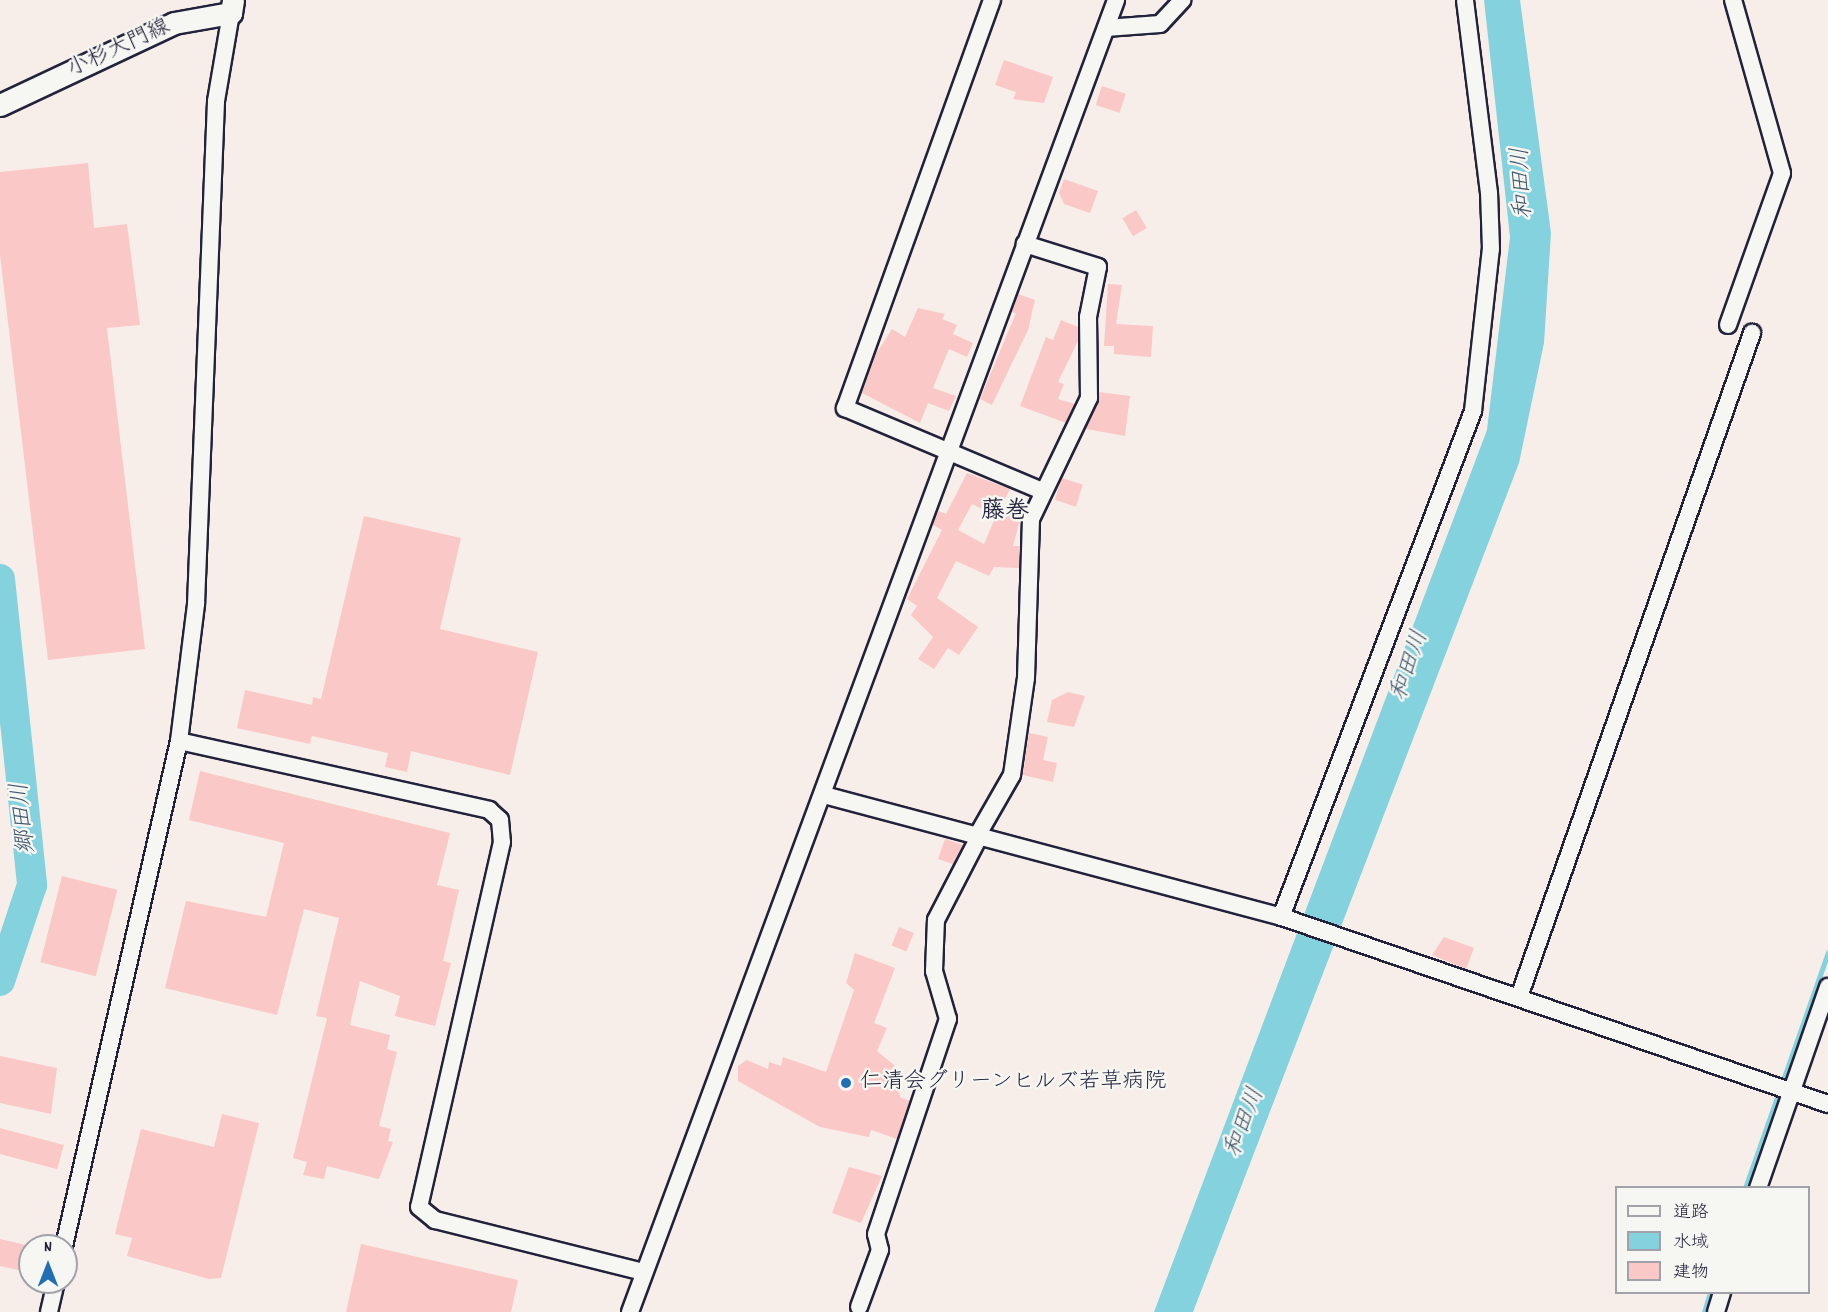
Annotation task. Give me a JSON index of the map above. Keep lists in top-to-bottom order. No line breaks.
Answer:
{"streets":{"main road":["小杉大門線"]},"districts":["藤巻"],"water":["和田川","郷田川"],"places":["仁清会グリーンヒルズ若草病院"],"legend":["道路","水域","建物"],"north":"top"}
